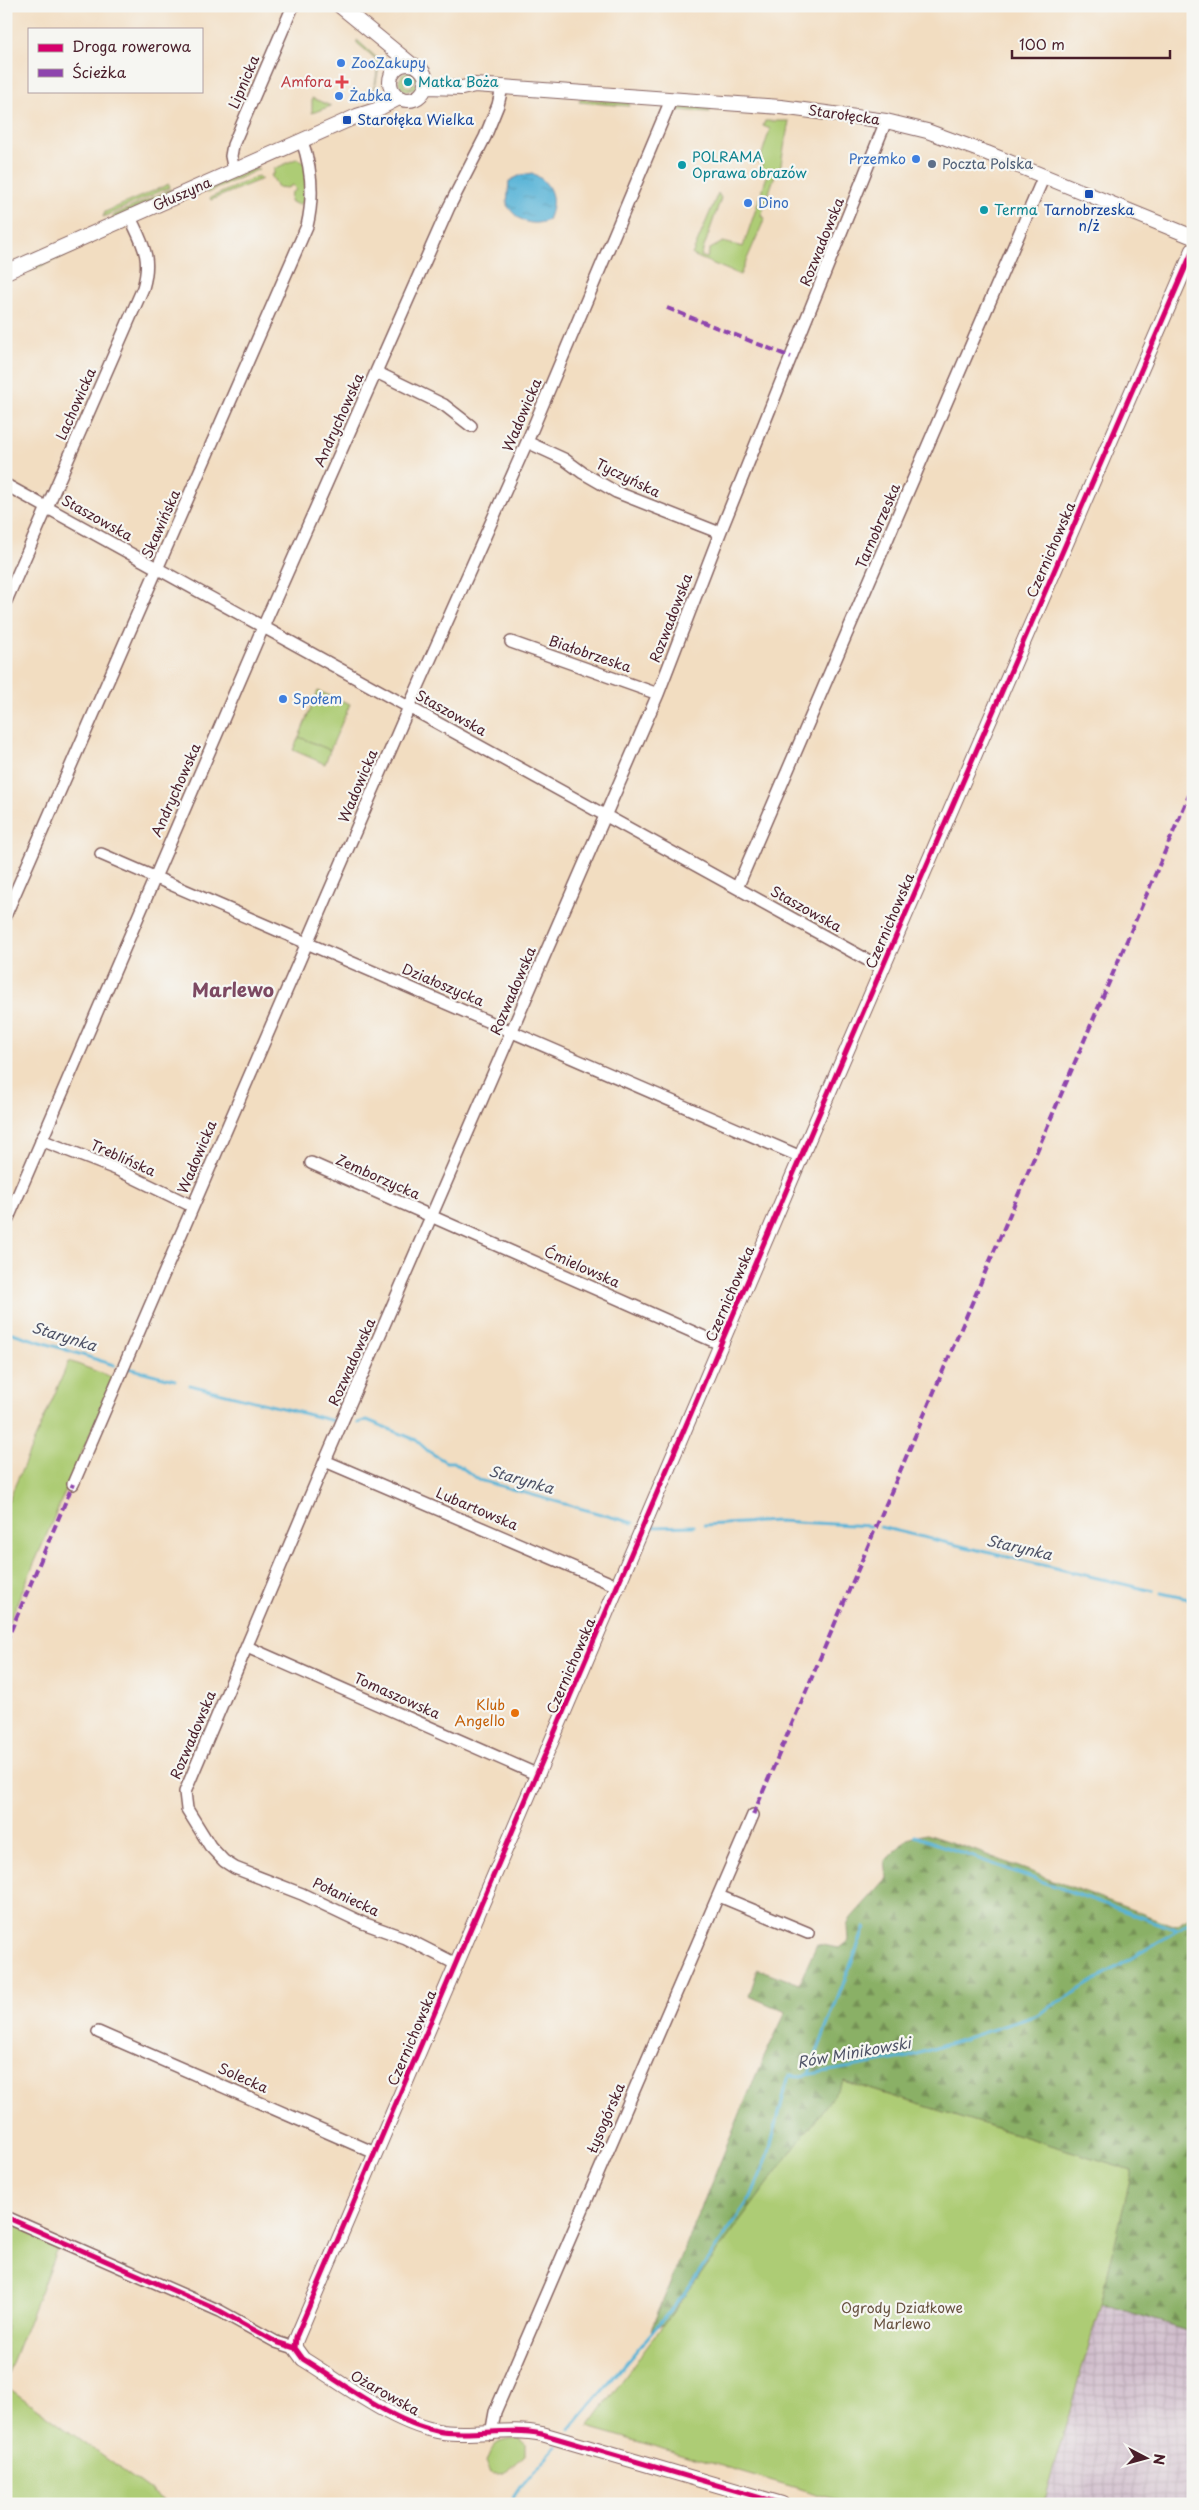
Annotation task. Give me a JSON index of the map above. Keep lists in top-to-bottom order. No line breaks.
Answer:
{"streets":{"street":["Lipnicka","Starołęcka","Głuszyna","Rozwadowska","Lachowicka","Wadowicka","Andrychowska","Tyczyńska","Staszowska","Skawińska","Tarnobrzeska","Czernichowska","Białobrzeska","Działoszycka","Treblińska","Zemborzycka","Ćmielowska","Lubartowska","Tomaszowska","Połaniecka","Solecka","Łysogórska","Ożarowska"]},"crossings":[["Lipnicka","Głuszyna"],["Starołęcka","Głuszyna"],["Starołęcka","Rozwadowska"],["Starołęcka","Wadowicka"],["Starołęcka","Andrychowska"],["Starołęcka","Tarnobrzeska"],["Głuszyna","Lachowicka"],["Głuszyna","Skawińska"],["Rozwadowska","Tyczyńska"],["Rozwadowska","Staszowska"],["Rozwadowska","Białobrzeska"],["Rozwadowska","Działoszycka"],["Rozwadowska","Zemborzycka"],["Rozwadowska","Ćmielowska"],["Rozwadowska","Lubartowska"],["Rozwadowska","Tomaszowska"],["Rozwadowska","Połaniecka"],["Lachowicka","Staszowska"],["Wadowicka","Tyczyńska"],["Wadowicka","Staszowska"],["Wadowicka","Działoszycka"],["Wadowicka","Treblińska"],["Andrychowska","Staszowska"],["Andrychowska","Działoszycka"],["Andrychowska","Treblińska"],["Staszowska","Skawińska"],["Staszowska","Tarnobrzeska"],["Staszowska","Czernichowska"],["Czernichowska","Działoszycka"],["Czernichowska","Ćmielowska"],["Czernichowska","Lubartowska"],["Czernichowska","Tomaszowska"],["Czernichowska","Połaniecka"],["Czernichowska","Solecka"],["Czernichowska","Ożarowska"],["Zemborzycka","Ćmielowska"],["Łysogórska","Ożarowska"]],"districts":["Marlewo"],"water":["Starynka","Rów Minikowski"],"parks":["Ogrody Działkowe Marlewo"],"places":{"other":["ZooZakupy","Matka Boża","Żabka","Przemko","Poczta Polska","POLRAMA Oprawa obrazów","Dino","Terma","Społem","Klub Angello"],"health":["Amfora"],"transit":["Starołęka Wielka","Tarnobrzeska n/ż"]},"legend":["Droga rowerowa","Ścieżka"],"scale_bar":"100 m","north":"right"}
